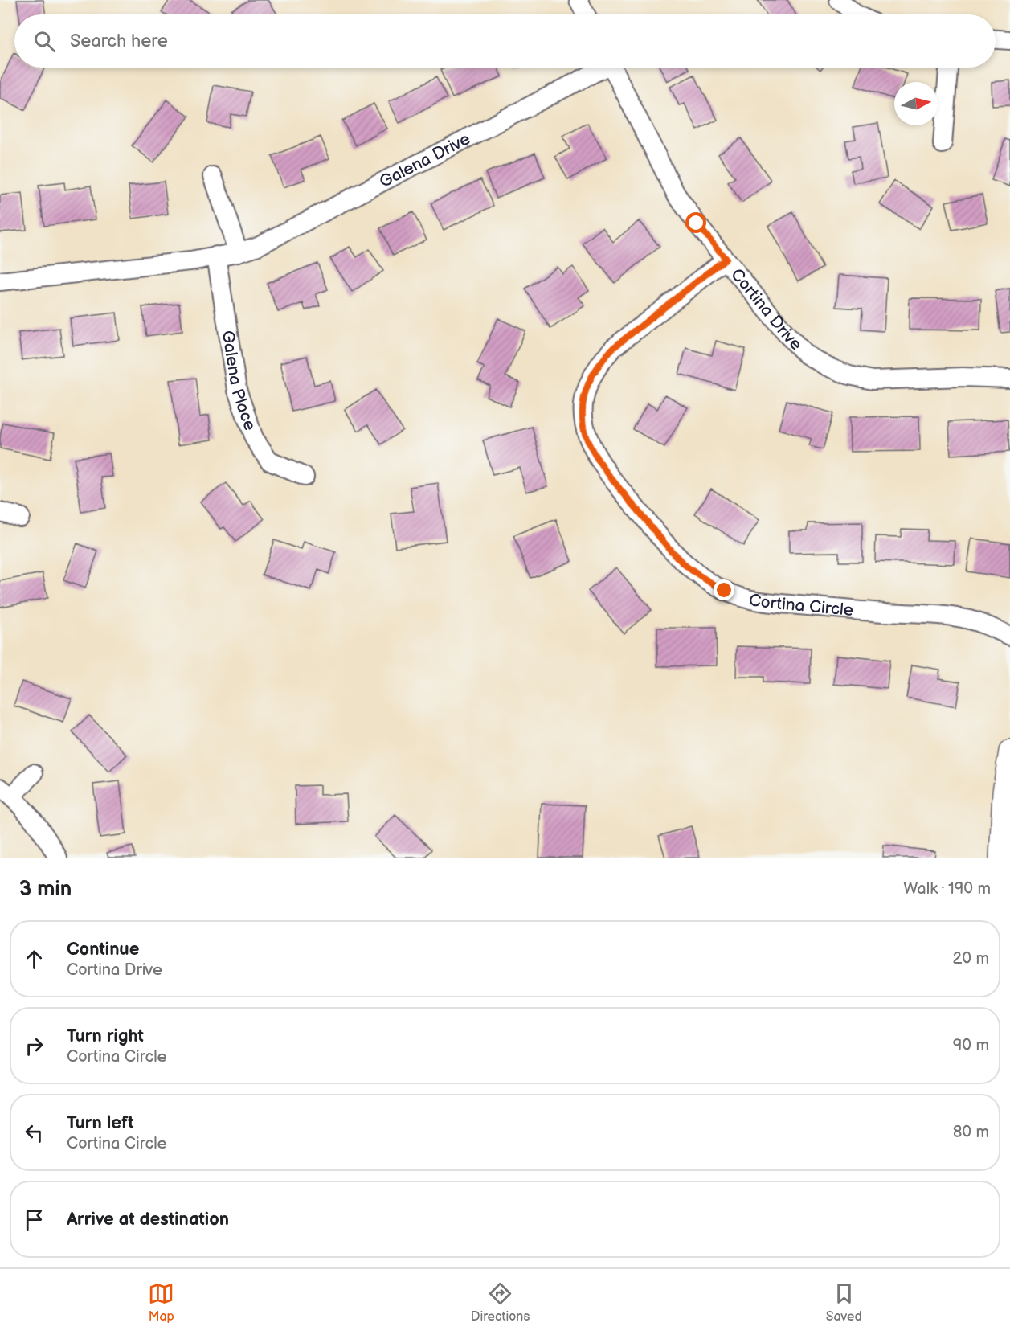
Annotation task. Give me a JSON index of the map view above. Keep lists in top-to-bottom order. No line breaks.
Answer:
{"streets":{"street":["Galena Drive","Cortina Drive","Galena Place","Cortina Circle"]},"crossings":[["Galena Drive","Galena Place"],["Cortina Drive","Cortina Circle"]],"north":"right","page":{"search":"Search here","heading":["3 min","Walk · 190 m"],"list":[["Continue","Cortina Drive","20 m"],["Turn right","Cortina Circle","90 m"],["Turn left","Cortina Circle","80 m"],"Arrive at destination"],"nav":["Map","Directions","Saved"]}}
